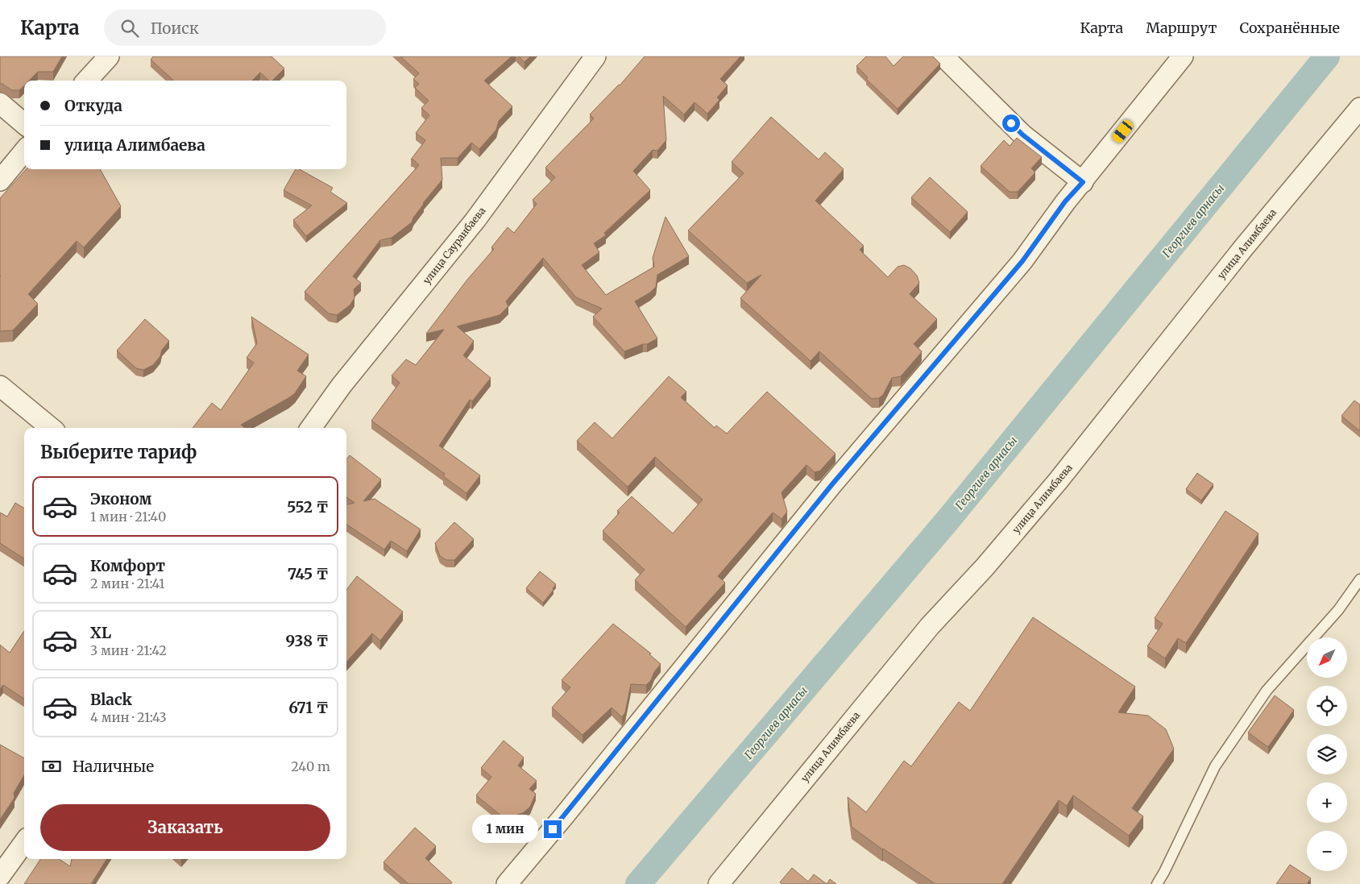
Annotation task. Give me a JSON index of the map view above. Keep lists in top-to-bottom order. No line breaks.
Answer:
{"streets":{"street":["улица Алимбаева","улица Сауранбаева"]},"water":["Георгиев арнасы"],"north":"bottom left","page":{"header":"Карта","search":"Поиск","nav":["Карта","Маршрут","Сохранённые"],"banner":["Откуда","улица Алимбаева"],"heading":"Выберите тариф","list":[{"name":"Эконом","note":"1 мин · 21:40","value":"552 ₸"},{"name":"Комфорт","note":"2 мин · 21:41","value":"745 ₸"},{"name":"XL","note":"3 мин · 21:42","value":"938 ₸"},{"name":"Black","note":"4 мин · 21:43","value":"671 ₸"}],"map_buttons":["+","−"],"pay":["Наличные","240 m"],"buttons":"Заказать","bubble":"1 мин"}}
